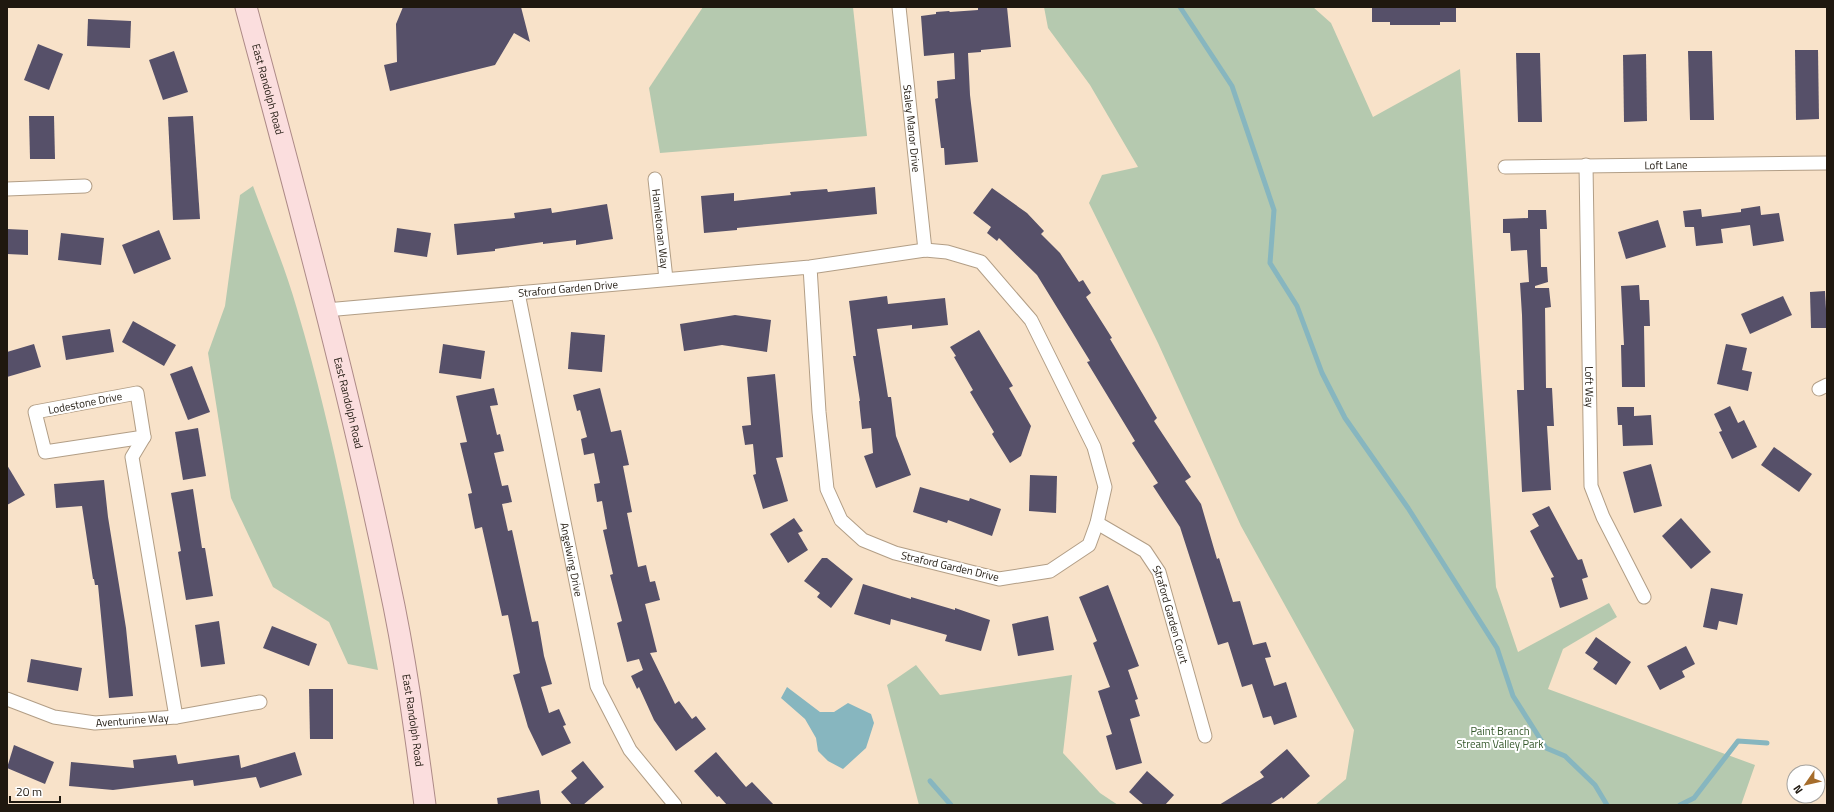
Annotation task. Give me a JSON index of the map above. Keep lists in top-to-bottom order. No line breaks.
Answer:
{"streets":{"main road":["East Randolph Road"],"street":["Staley Manor Drive","Loft Lane","Hamletonan Way","Straford Garden Drive","Loft Way","Lodestone Drive","Angelwing Drive","Straford Garden Court","Aventurine Way"]},"crossings":[["East Randolph Road","Straford Garden Drive"],["Staley Manor Drive","Straford Garden Drive"],["Loft Lane","Loft Way"],["Hamletonan Way","Straford Garden Drive"],["Straford Garden Drive","Angelwing Drive"],["Straford Garden Drive","Straford Garden Court"]],"parks":["Paint Branch Stream Valley Park"],"scale_bar":"20 m","north":"bottom left"}
